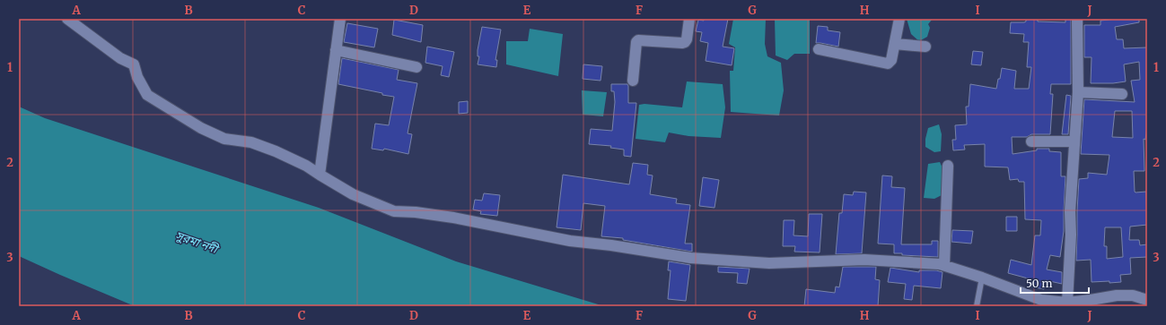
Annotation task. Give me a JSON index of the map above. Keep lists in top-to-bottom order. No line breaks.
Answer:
{"water":["সুরমা নদী"],"scale_bar":"50 m","grid":{"columns":["A","B","C","D","E","F","G","H","I","J"],"rows":["1","2","3"]}}
